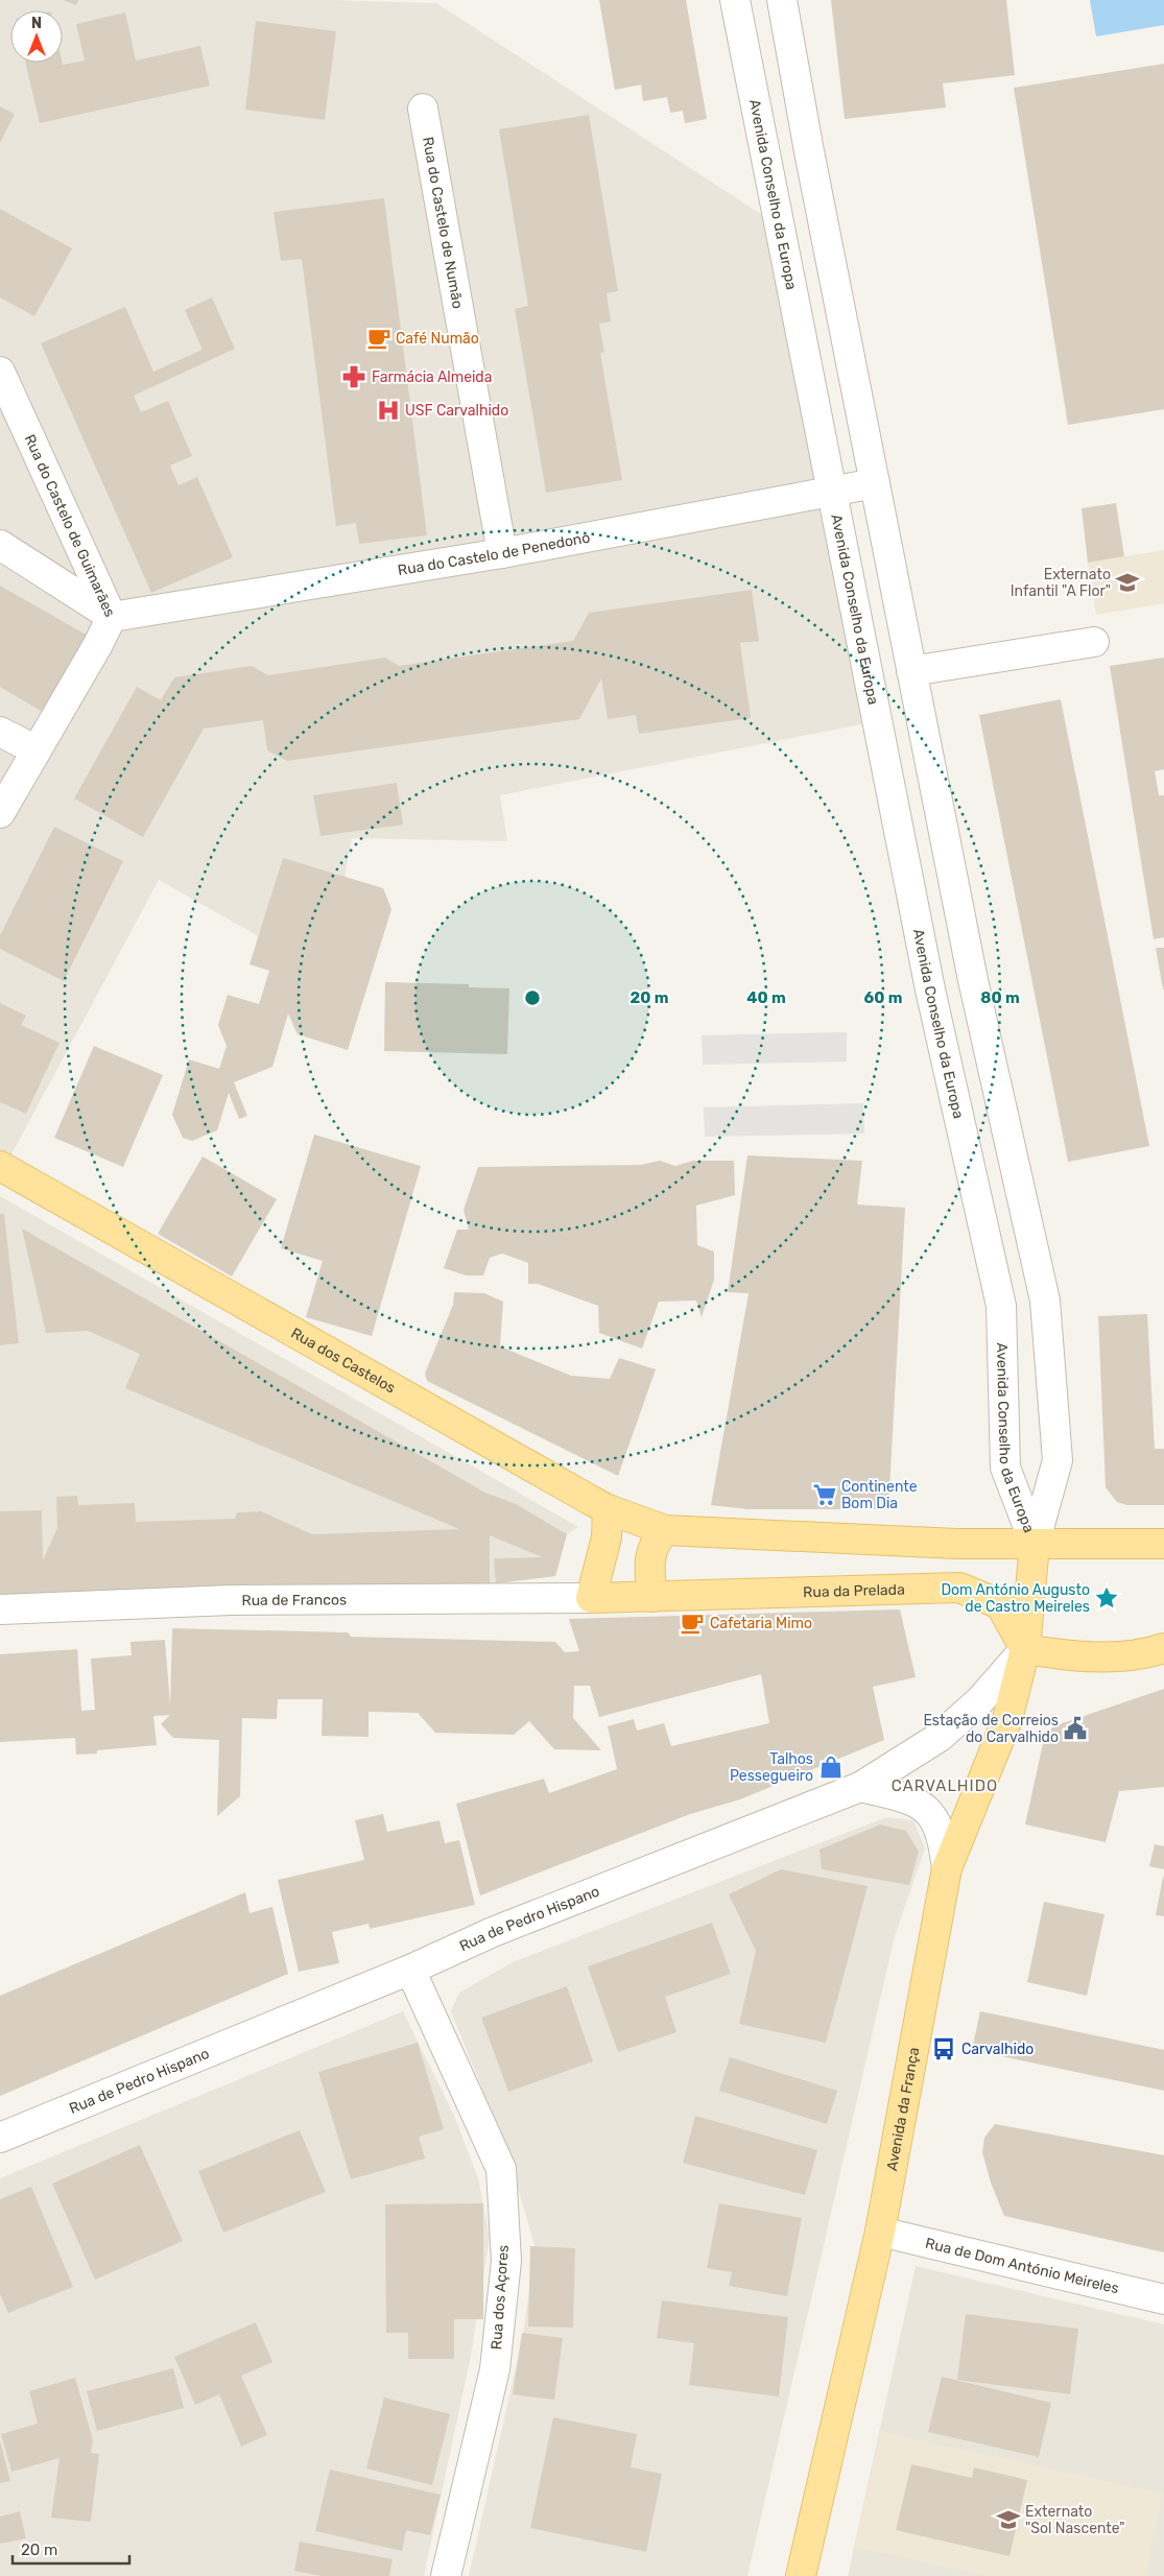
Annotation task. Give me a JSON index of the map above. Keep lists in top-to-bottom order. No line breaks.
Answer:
{"streets":{"main road":["Rua dos Castelos","Rua da Prelada","Avenida da França"],"street":["Avenida Conselho da Europa","Rua do Castelo de Numão","Rua do Castelo de Guimarães","Rua do Castelo de Penedono","Rua de Francos","Rua de Pedro Hispano","Rua de Dom António Meireles","Rua dos Açores"]},"crossings":[["Avenida Conselho da Europa","Rua do Castelo de Penedono"],["Rua do Castelo de Numão","Rua do Castelo de Penedono"],["Rua do Castelo de Guimarães","Rua do Castelo de Penedono"],["Rua da Prelada","Rua de Francos"],["Rua da Prelada","Rua de Pedro Hispano"],["Rua da Prelada","Avenida da França"],["Rua de Pedro Hispano","Avenida da França"],["Rua de Pedro Hispano","Rua dos Açores"],["Avenida da França","Rua de Dom António Meireles"]],"districts":["CARVALHIDO"],"places":{"cafe":["Café Numão","Cafetaria Mimo"],"pharmacy":["Farmácia Almeida"],"hospital":["USF Carvalhido"],"school or university":["Externato Infantil \"A Flor\"","Externato \"Sol Nascente\""],"supermarket":["Continente Bom Dia"],"place":["Dom António Augusto de Castro Meireles"],"public building":["Estação de Correios do Carvalhido"],"shop":["Talhos Pessegueiro"],"bus stop":["Carvalhido"]},"scale_bar":"20 m","north":"top","rings":["20 m","40 m","60 m","80 m"]}
